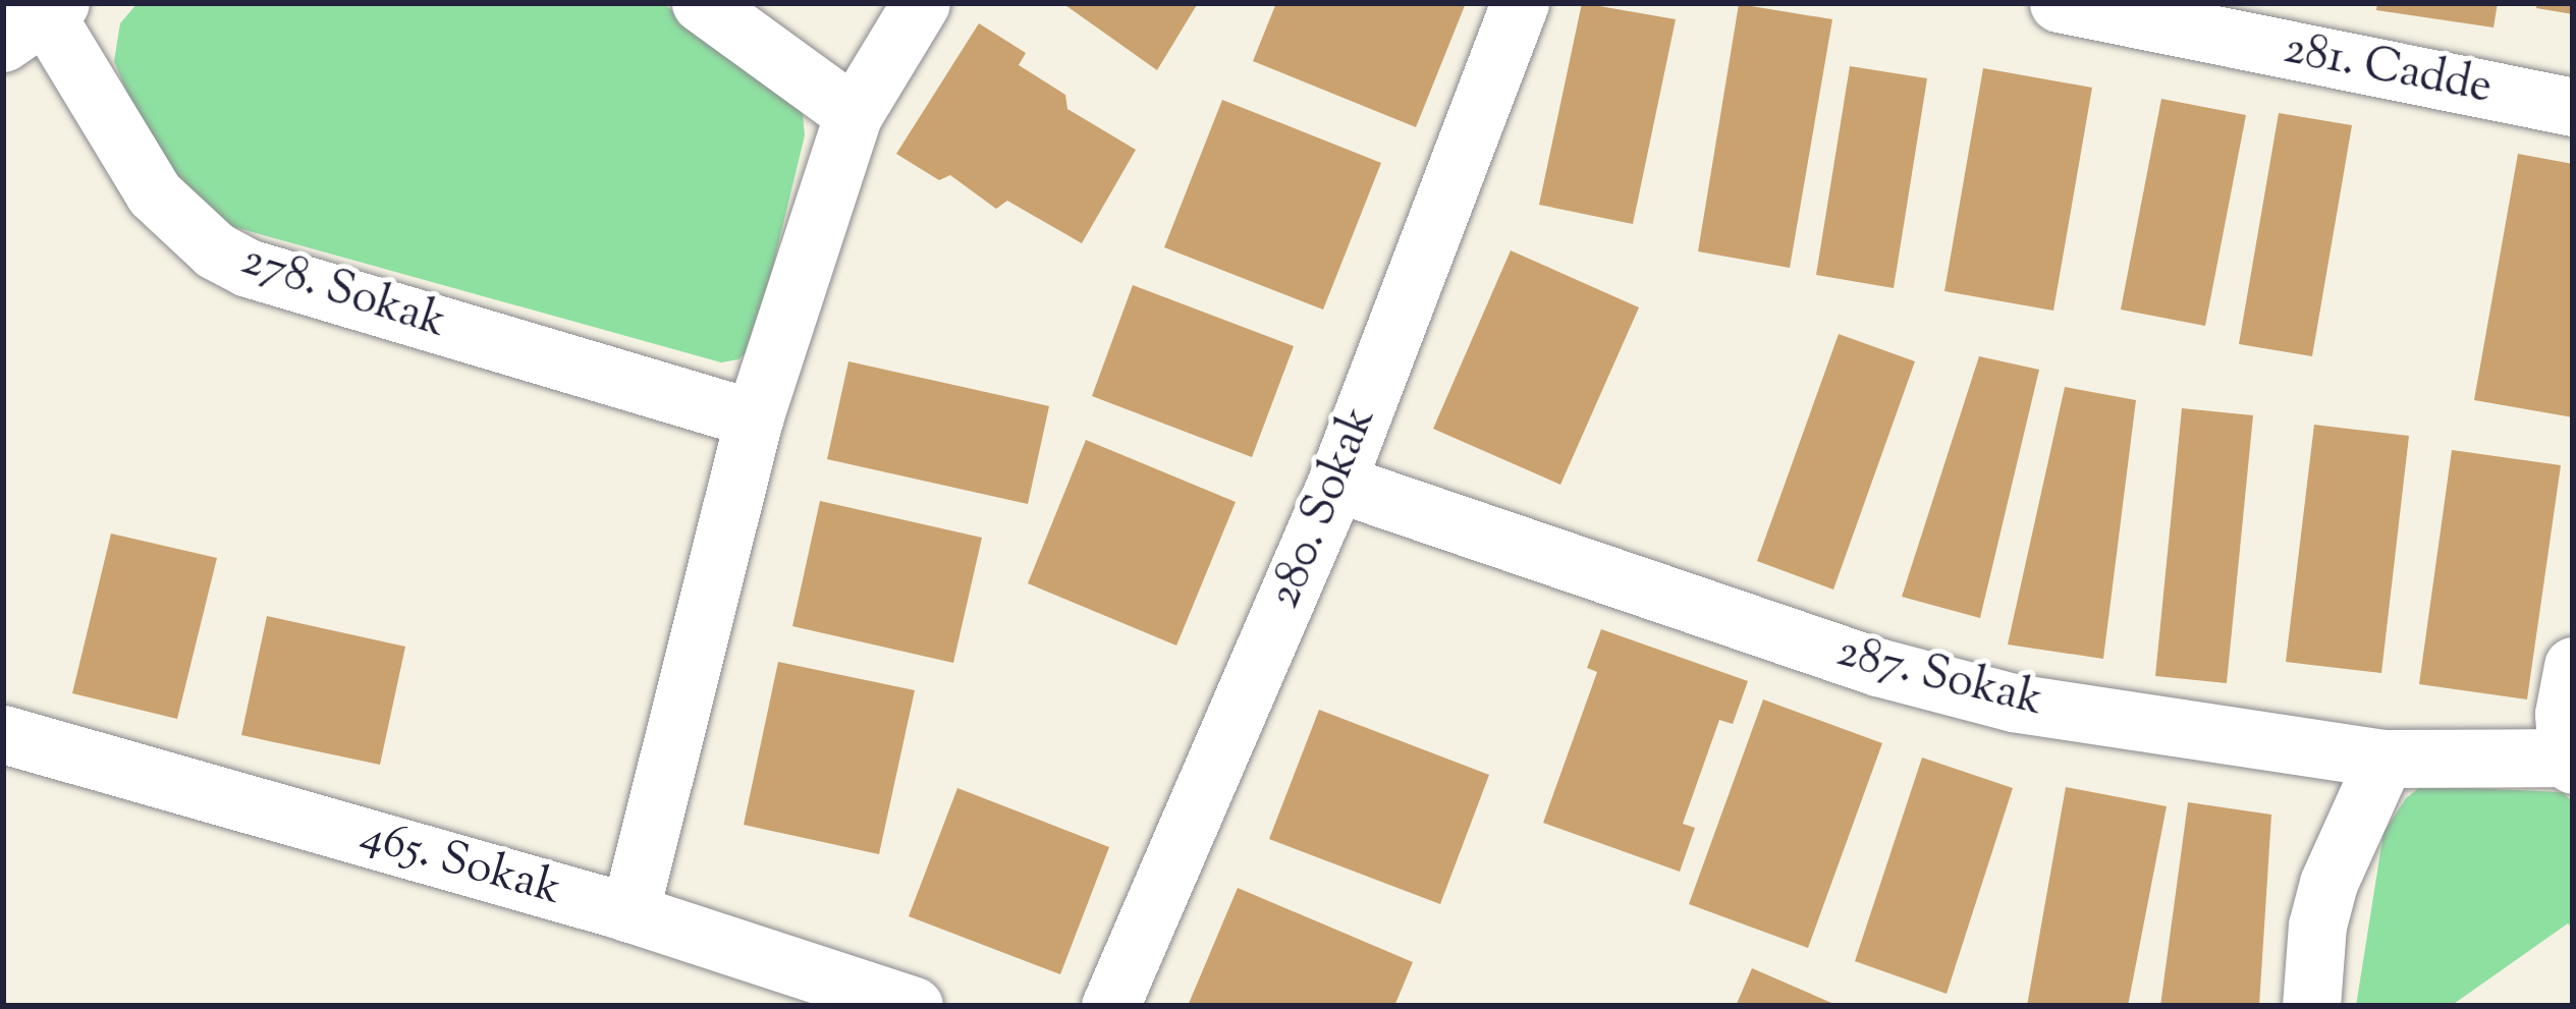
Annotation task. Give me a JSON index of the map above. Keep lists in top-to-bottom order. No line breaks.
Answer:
{"streets":{"street":["281. Cadde","278. Sokak","280. Sokak","287. Sokak","465. Sokak"]},"crossings":[["280. Sokak","287. Sokak"]]}
